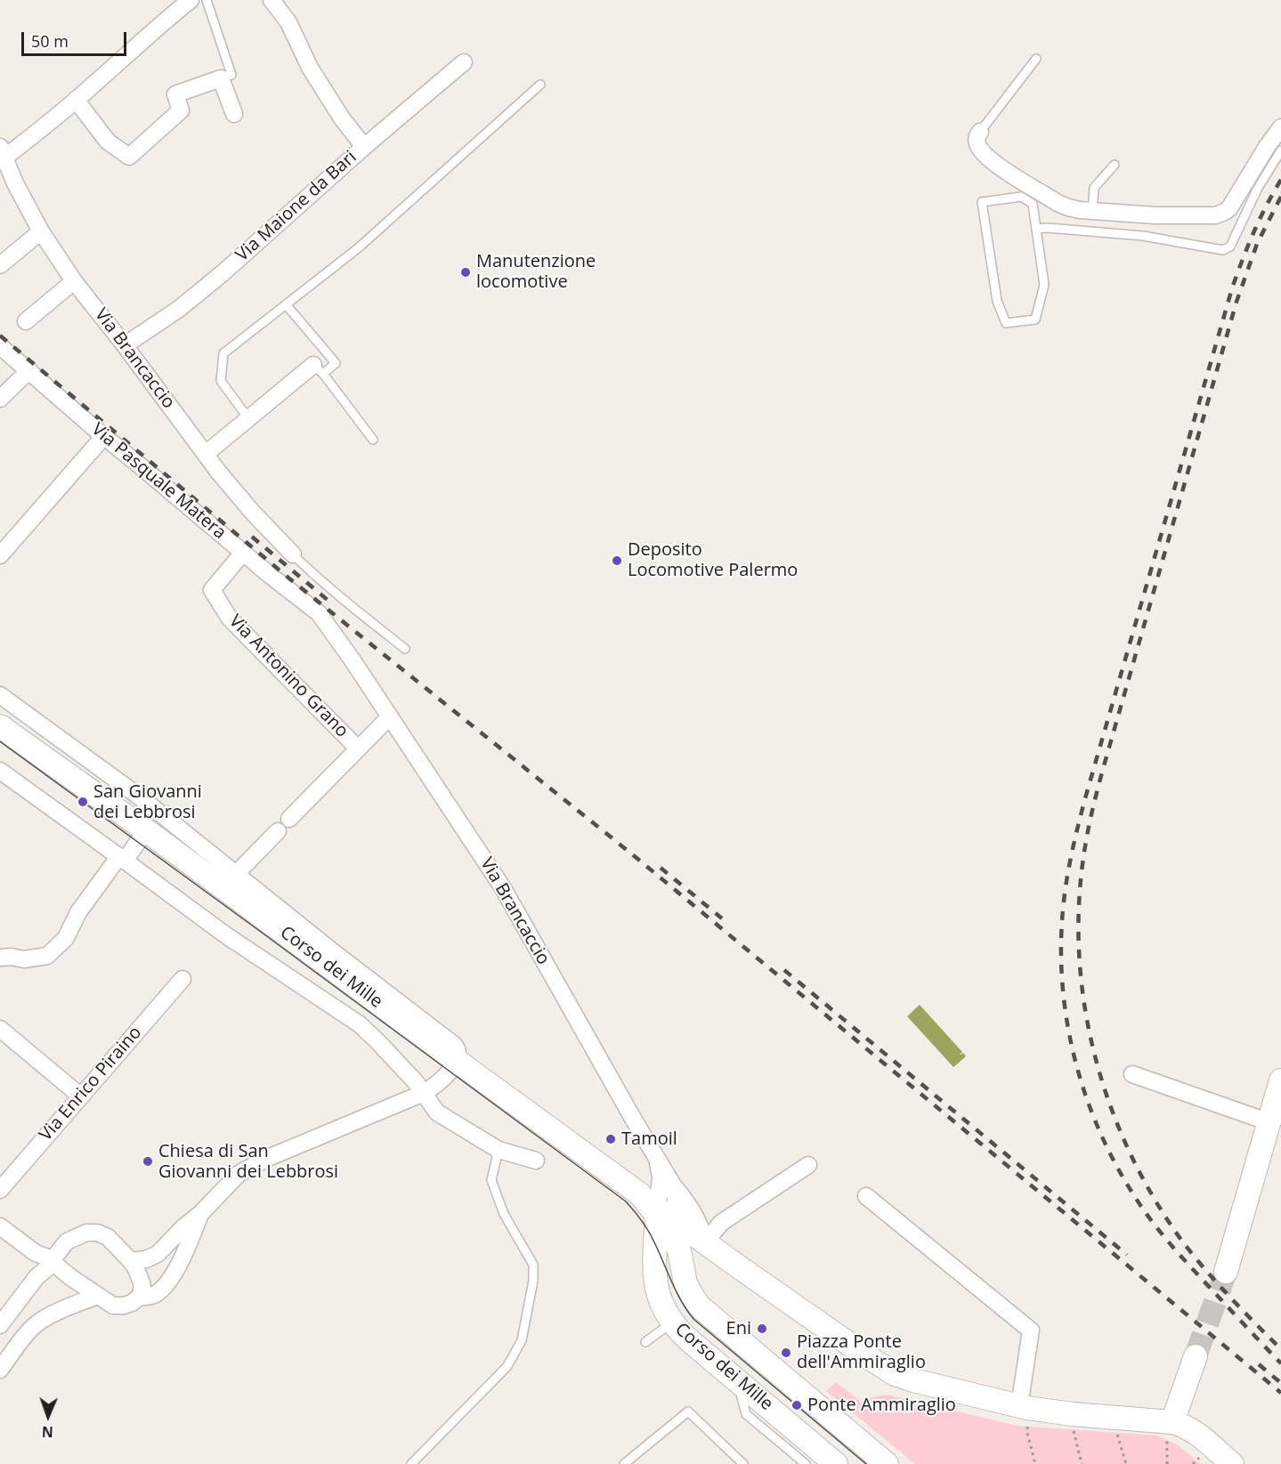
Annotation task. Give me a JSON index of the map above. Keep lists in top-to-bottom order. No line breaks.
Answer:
{"streets":{"street":["Via Maione da Bari","Via Brancaccio","Via Pasquale Matera","Via Antonino Grano","Corso dei Mille","Via Enrico Piraino"]},"crossings":[["Via Maione da Bari","Via Brancaccio"],["Via Brancaccio","Via Pasquale Matera"],["Via Pasquale Matera","Via Antonino Grano"]],"places":["Manutenzione locomotive","Deposito Locomotive Palermo","San Giovanni dei Lebbrosi","Tamoil","Chiesa di San Giovanni dei Lebbrosi","Eni","Piazza Ponte dell'Ammiraglio","Ponte Ammiraglio"],"scale_bar":"50 m","north":"bottom"}
